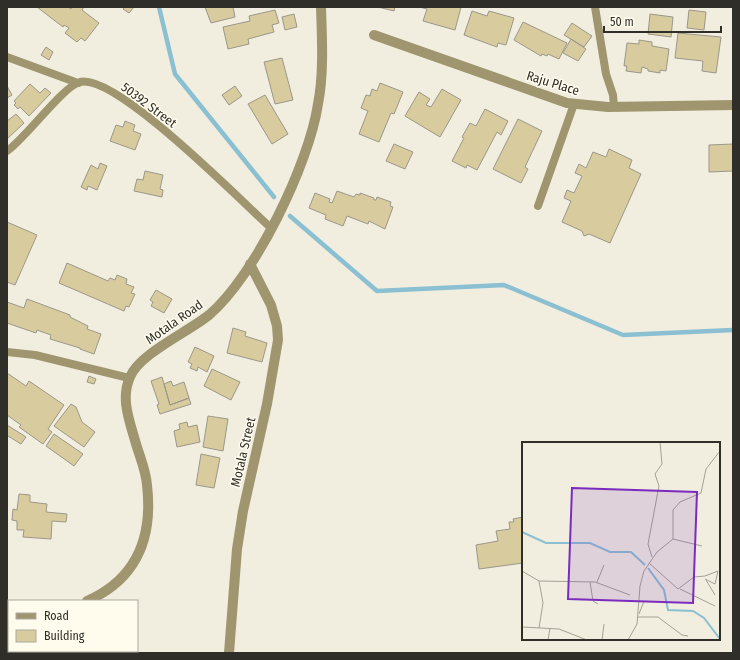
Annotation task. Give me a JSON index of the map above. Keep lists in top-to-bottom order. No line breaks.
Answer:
{"streets":{"street":["Raju Place","Motala Road","Motala Street"],"lane":["50392 Street"]},"crossings":[["50392 Street","Motala Road"],["Motala Road","Motala Street"]],"legend":["Road","Building"],"scale_bar":"50 m"}
